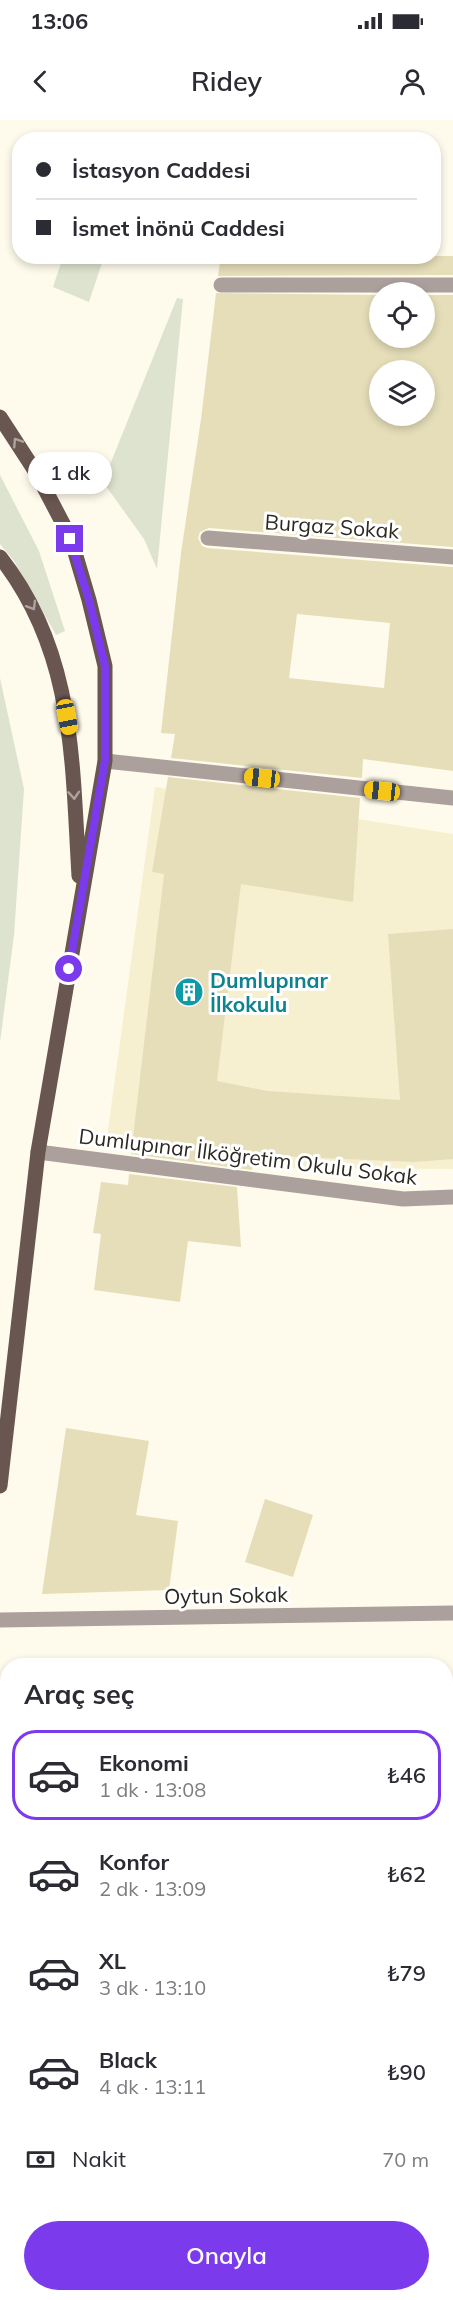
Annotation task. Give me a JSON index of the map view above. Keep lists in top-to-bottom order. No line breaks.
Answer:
{"streets":{"street":["Burgaz Sokak","Dumlupınar İlköğretim Okulu Sokak","Oytun Sokak"]},"places":{"building":["Dumlupınar İlkokulu"]},"page":{"status":"13:06","header":"Ridey","banner":["İstasyon Caddesi","İsmet İnönü Caddesi"],"bubble":"1 dk","heading":"Araç seç","list":[{"name":"Ekonomi","note":"1 dk · 13:08","value":"₺46"},{"name":"Konfor","note":"2 dk · 13:09","value":"₺62"},{"name":"XL","note":"3 dk · 13:10","value":"₺79"},{"name":"Black","note":"4 dk · 13:11","value":"₺90"}],"pay":["Nakit","70 m"],"buttons":"Onayla"}}
